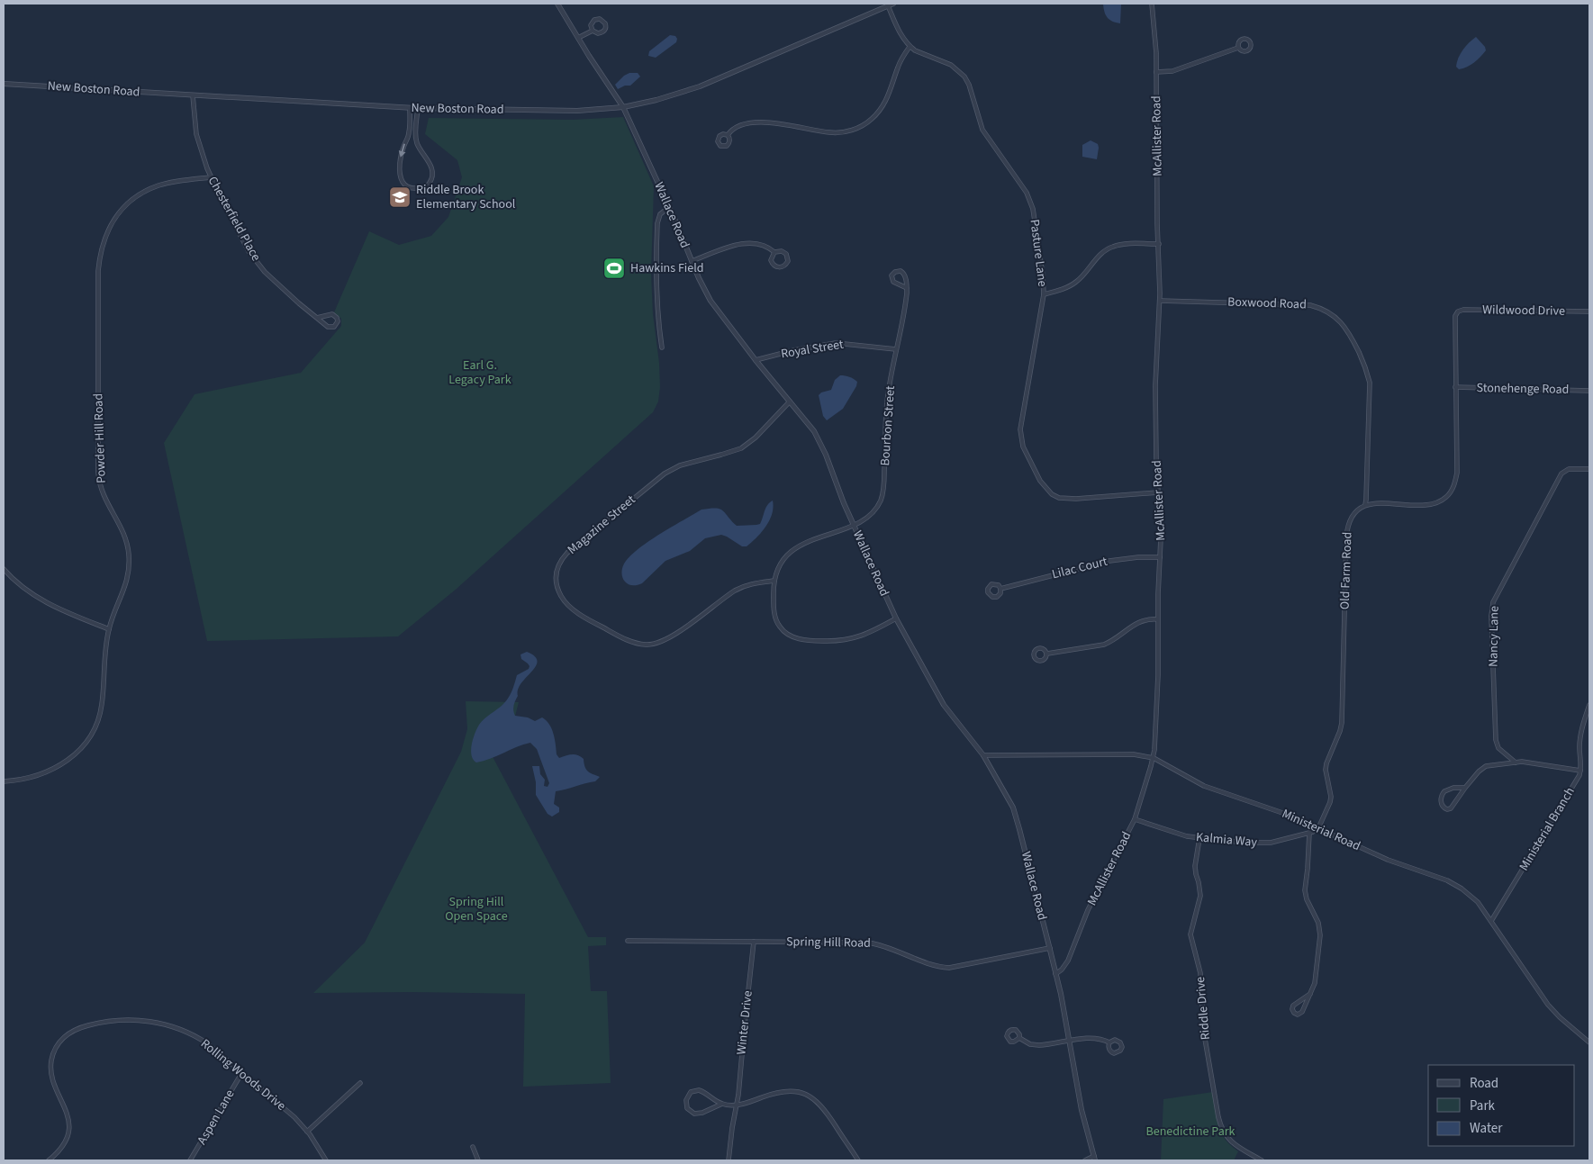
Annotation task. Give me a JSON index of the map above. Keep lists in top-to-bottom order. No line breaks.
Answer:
{"streets":{"street":["New Boston Road","McAllister Road","Wallace Road","Chesterfield Place","Pasture Lane","Boxwood Road","Wildwood Drive","Royal Street","Stonehenge Road","Bourbon Street","Powder Hill Road","Magazine Street","Lilac Court","Old Farm Road","Nancy Lane","Ministerial Branch","Ministerial Road","Kalmia Way","Spring Hill Road","Riddle Drive","Winter Drive","Rolling Woods Drive","Aspen Lane"]},"crossings":[["New Boston Road","Wallace Road"],["New Boston Road","Chesterfield Place"],["McAllister Road","Wallace Road"],["McAllister Road","Pasture Lane"],["McAllister Road","Boxwood Road"],["McAllister Road","Lilac Court"],["McAllister Road","Ministerial Road"],["McAllister Road","Kalmia Way"],["Wallace Road","Royal Street"],["Wallace Road","Bourbon Street"],["Wallace Road","Magazine Street"],["Wallace Road","Ministerial Road"],["Wallace Road","Spring Hill Road"],["Chesterfield Place","Powder Hill Road"],["Boxwood Road","Old Farm Road"],["Wildwood Drive","Stonehenge Road"],["Royal Street","Bourbon Street"],["Bourbon Street","Magazine Street"],["Old Farm Road","Ministerial Road"],["Old Farm Road","Kalmia Way"],["Ministerial Branch","Ministerial Road"],["Ministerial Road","Kalmia Way"],["Kalmia Way","Riddle Drive"],["Spring Hill Road","Winter Drive"],["Rolling Woods Drive","Aspen Lane"]],"parks":["Earl G. Legacy Park","Spring Hill Open Space","Benedictine Park"],"places":{"school or university":["Riddle Brook Elementary School"],"sports":["Hawkins Field"]},"legend":["Road","Park","Water"]}
